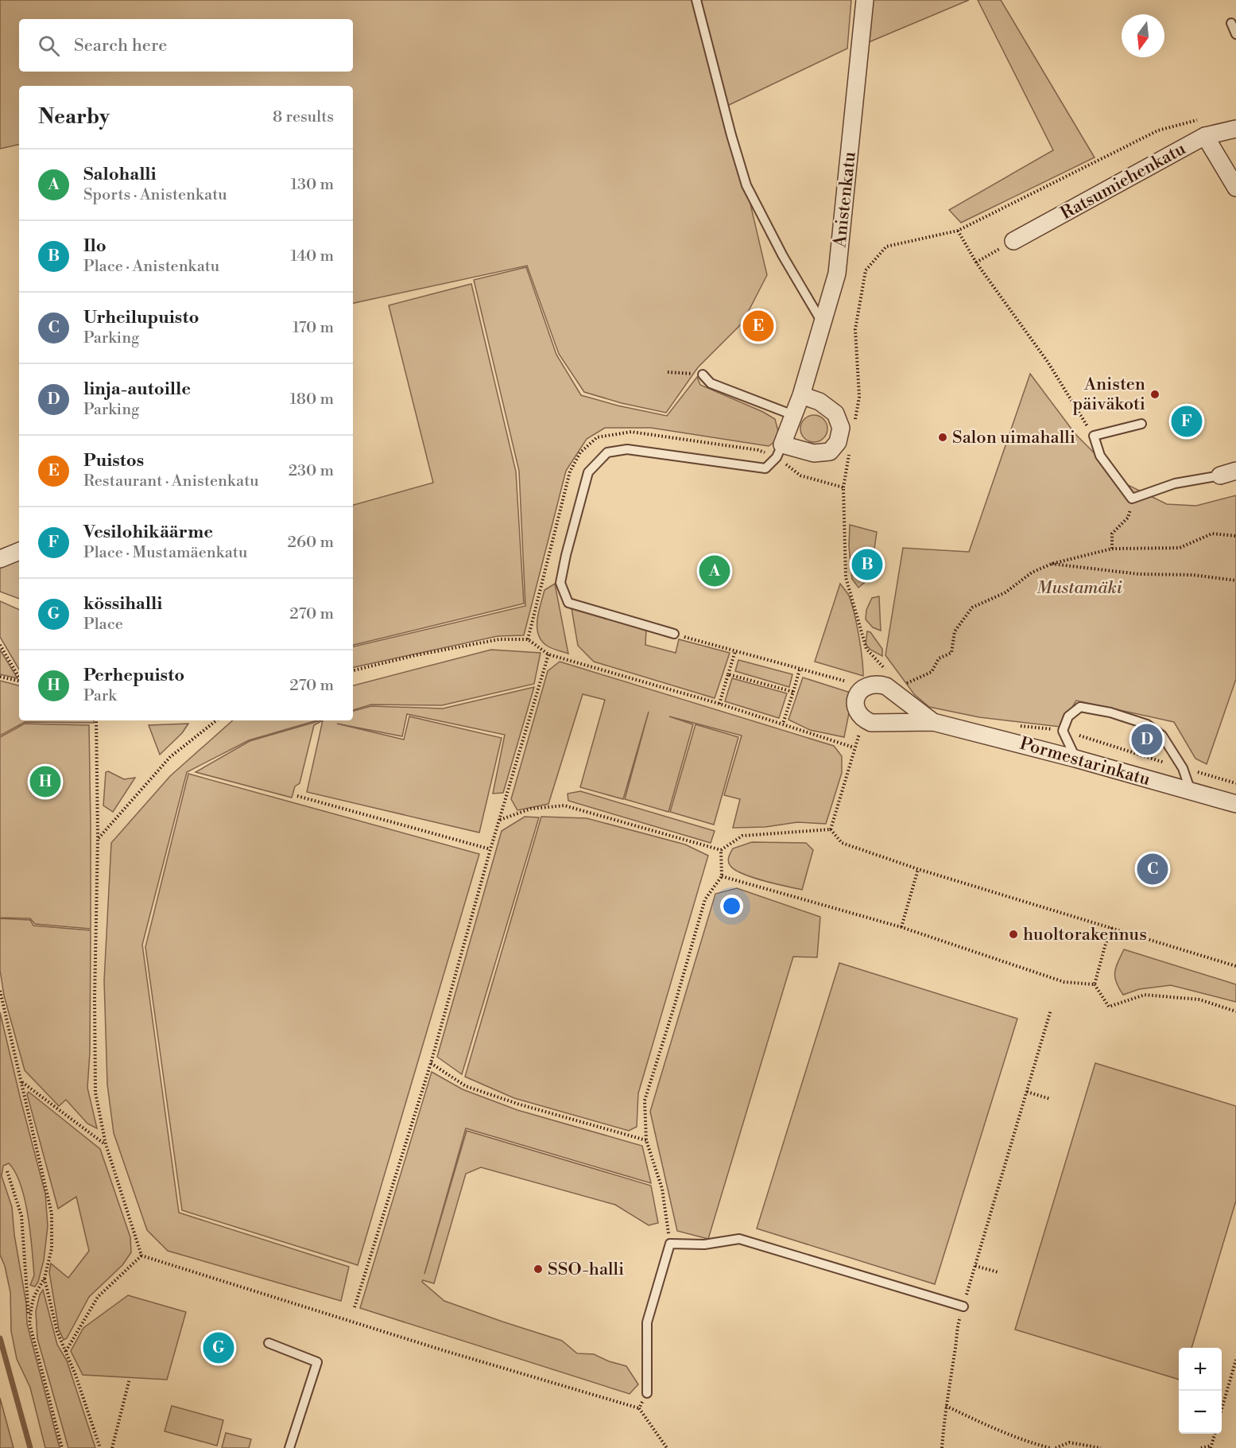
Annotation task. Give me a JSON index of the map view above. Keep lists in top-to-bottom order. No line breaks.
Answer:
{"streets":{"street":["Ratsumiehenkatu","Anistenkatu","Pormestarinkatu"]},"parks":["Mustamäki"],"places":["Anisten päiväkoti","Salon uimahalli","huoltorakennus","SSO-halli"],"north":"bottom","page":{"search":"Search here","heading":["Nearby","8 results"],"list":[{"mark":"A","name":"Salohalli","note":"Sports · Anistenkatu","value":"130 m"},{"mark":"B","name":"Ilo","note":"Place · Anistenkatu","value":"140 m"},{"mark":"C","name":"Urheilupuisto","note":"Parking","value":"170 m"},{"mark":"D","name":"linja-autoille","note":"Parking","value":"180 m"},{"mark":"E","name":"Puistos","note":"Restaurant · Anistenkatu","value":"230 m"},{"mark":"F","name":"Vesilohikäärme","note":"Place · Mustamäenkatu","value":"260 m"},{"mark":"G","name":"kössihalli","note":"Place","value":"270 m"},{"mark":"H","name":"Perhepuisto","note":"Park","value":"270 m"}],"pins":["E","F","B","A","D","H","C","G"],"map_buttons":["+","−"]}}
